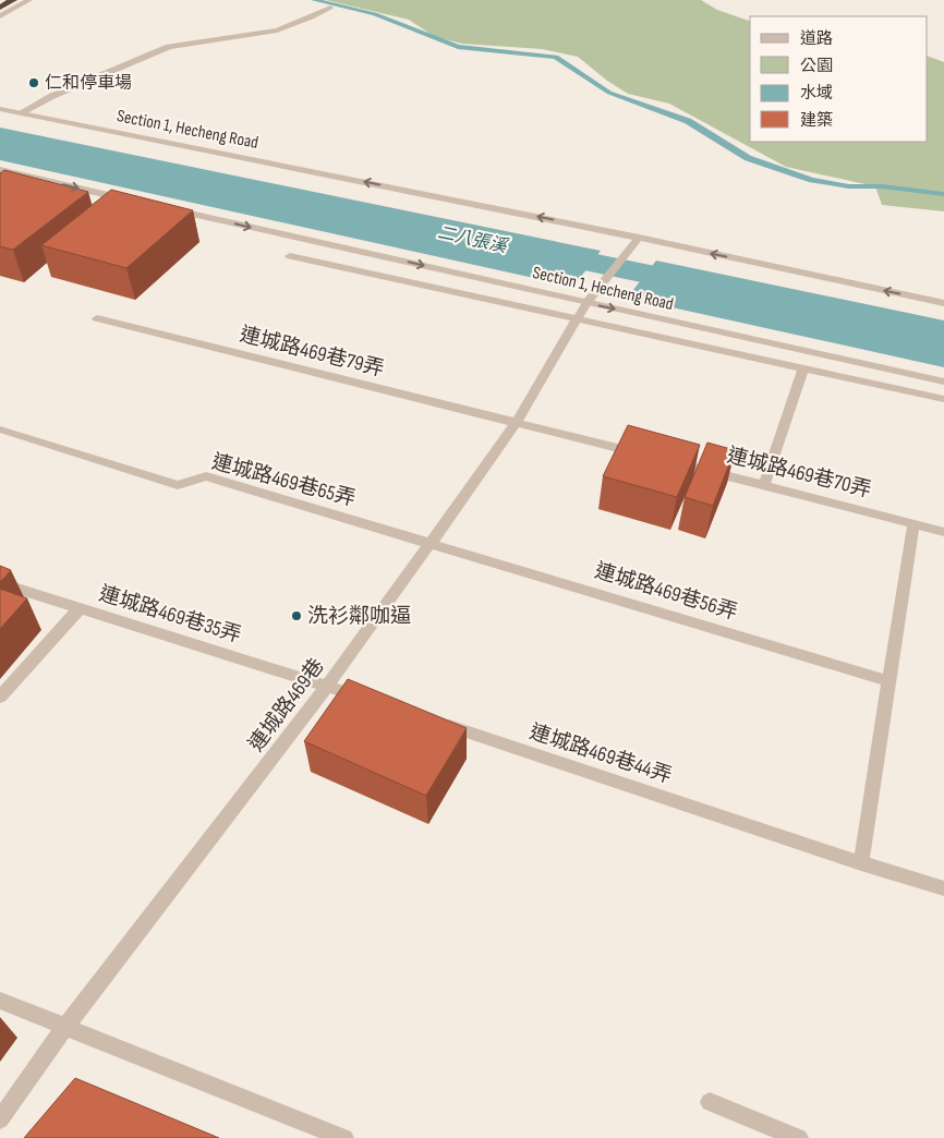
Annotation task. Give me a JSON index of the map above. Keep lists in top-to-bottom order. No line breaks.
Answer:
{"streets":{"street":["Section 1, Hecheng Road","連城路469巷79弄","連城路469巷70弄","連城路469巷65弄","連城路469巷56弄","連城路469巷35弄","連城路469巷","連城路469巷44弄"]},"crossings":[["Section 1, Hecheng Road","連城路469巷"],["連城路469巷79弄","連城路469巷70弄"],["連城路469巷79弄","連城路469巷"],["連城路469巷70弄","連城路469巷"],["連城路469巷65弄","連城路469巷56弄"],["連城路469巷65弄","連城路469巷"],["連城路469巷56弄","連城路469巷"],["連城路469巷35弄","連城路469巷"]],"water":["二八張溪"],"places":["仁和停車場","洗衫鄰咖逼"],"legend":["道路","公園","水域","建築"]}
